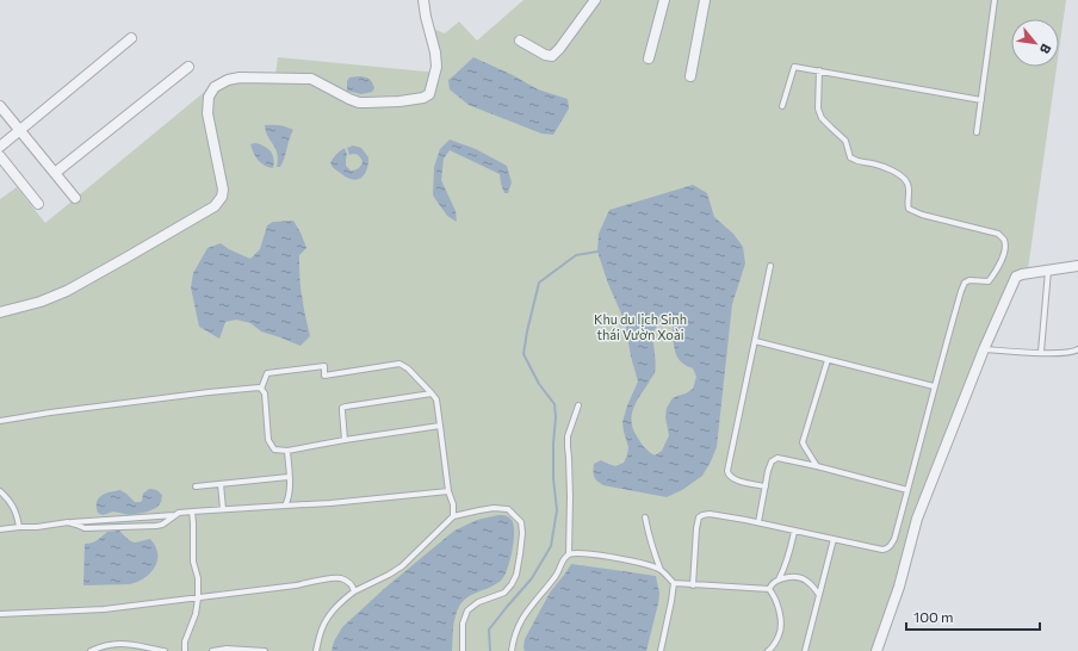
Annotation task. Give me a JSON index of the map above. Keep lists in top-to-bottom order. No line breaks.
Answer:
{"parks":["Khu du lịch Sinh thái Vườn Xoài"],"scale_bar":"100 m","north":"bottom right"}
